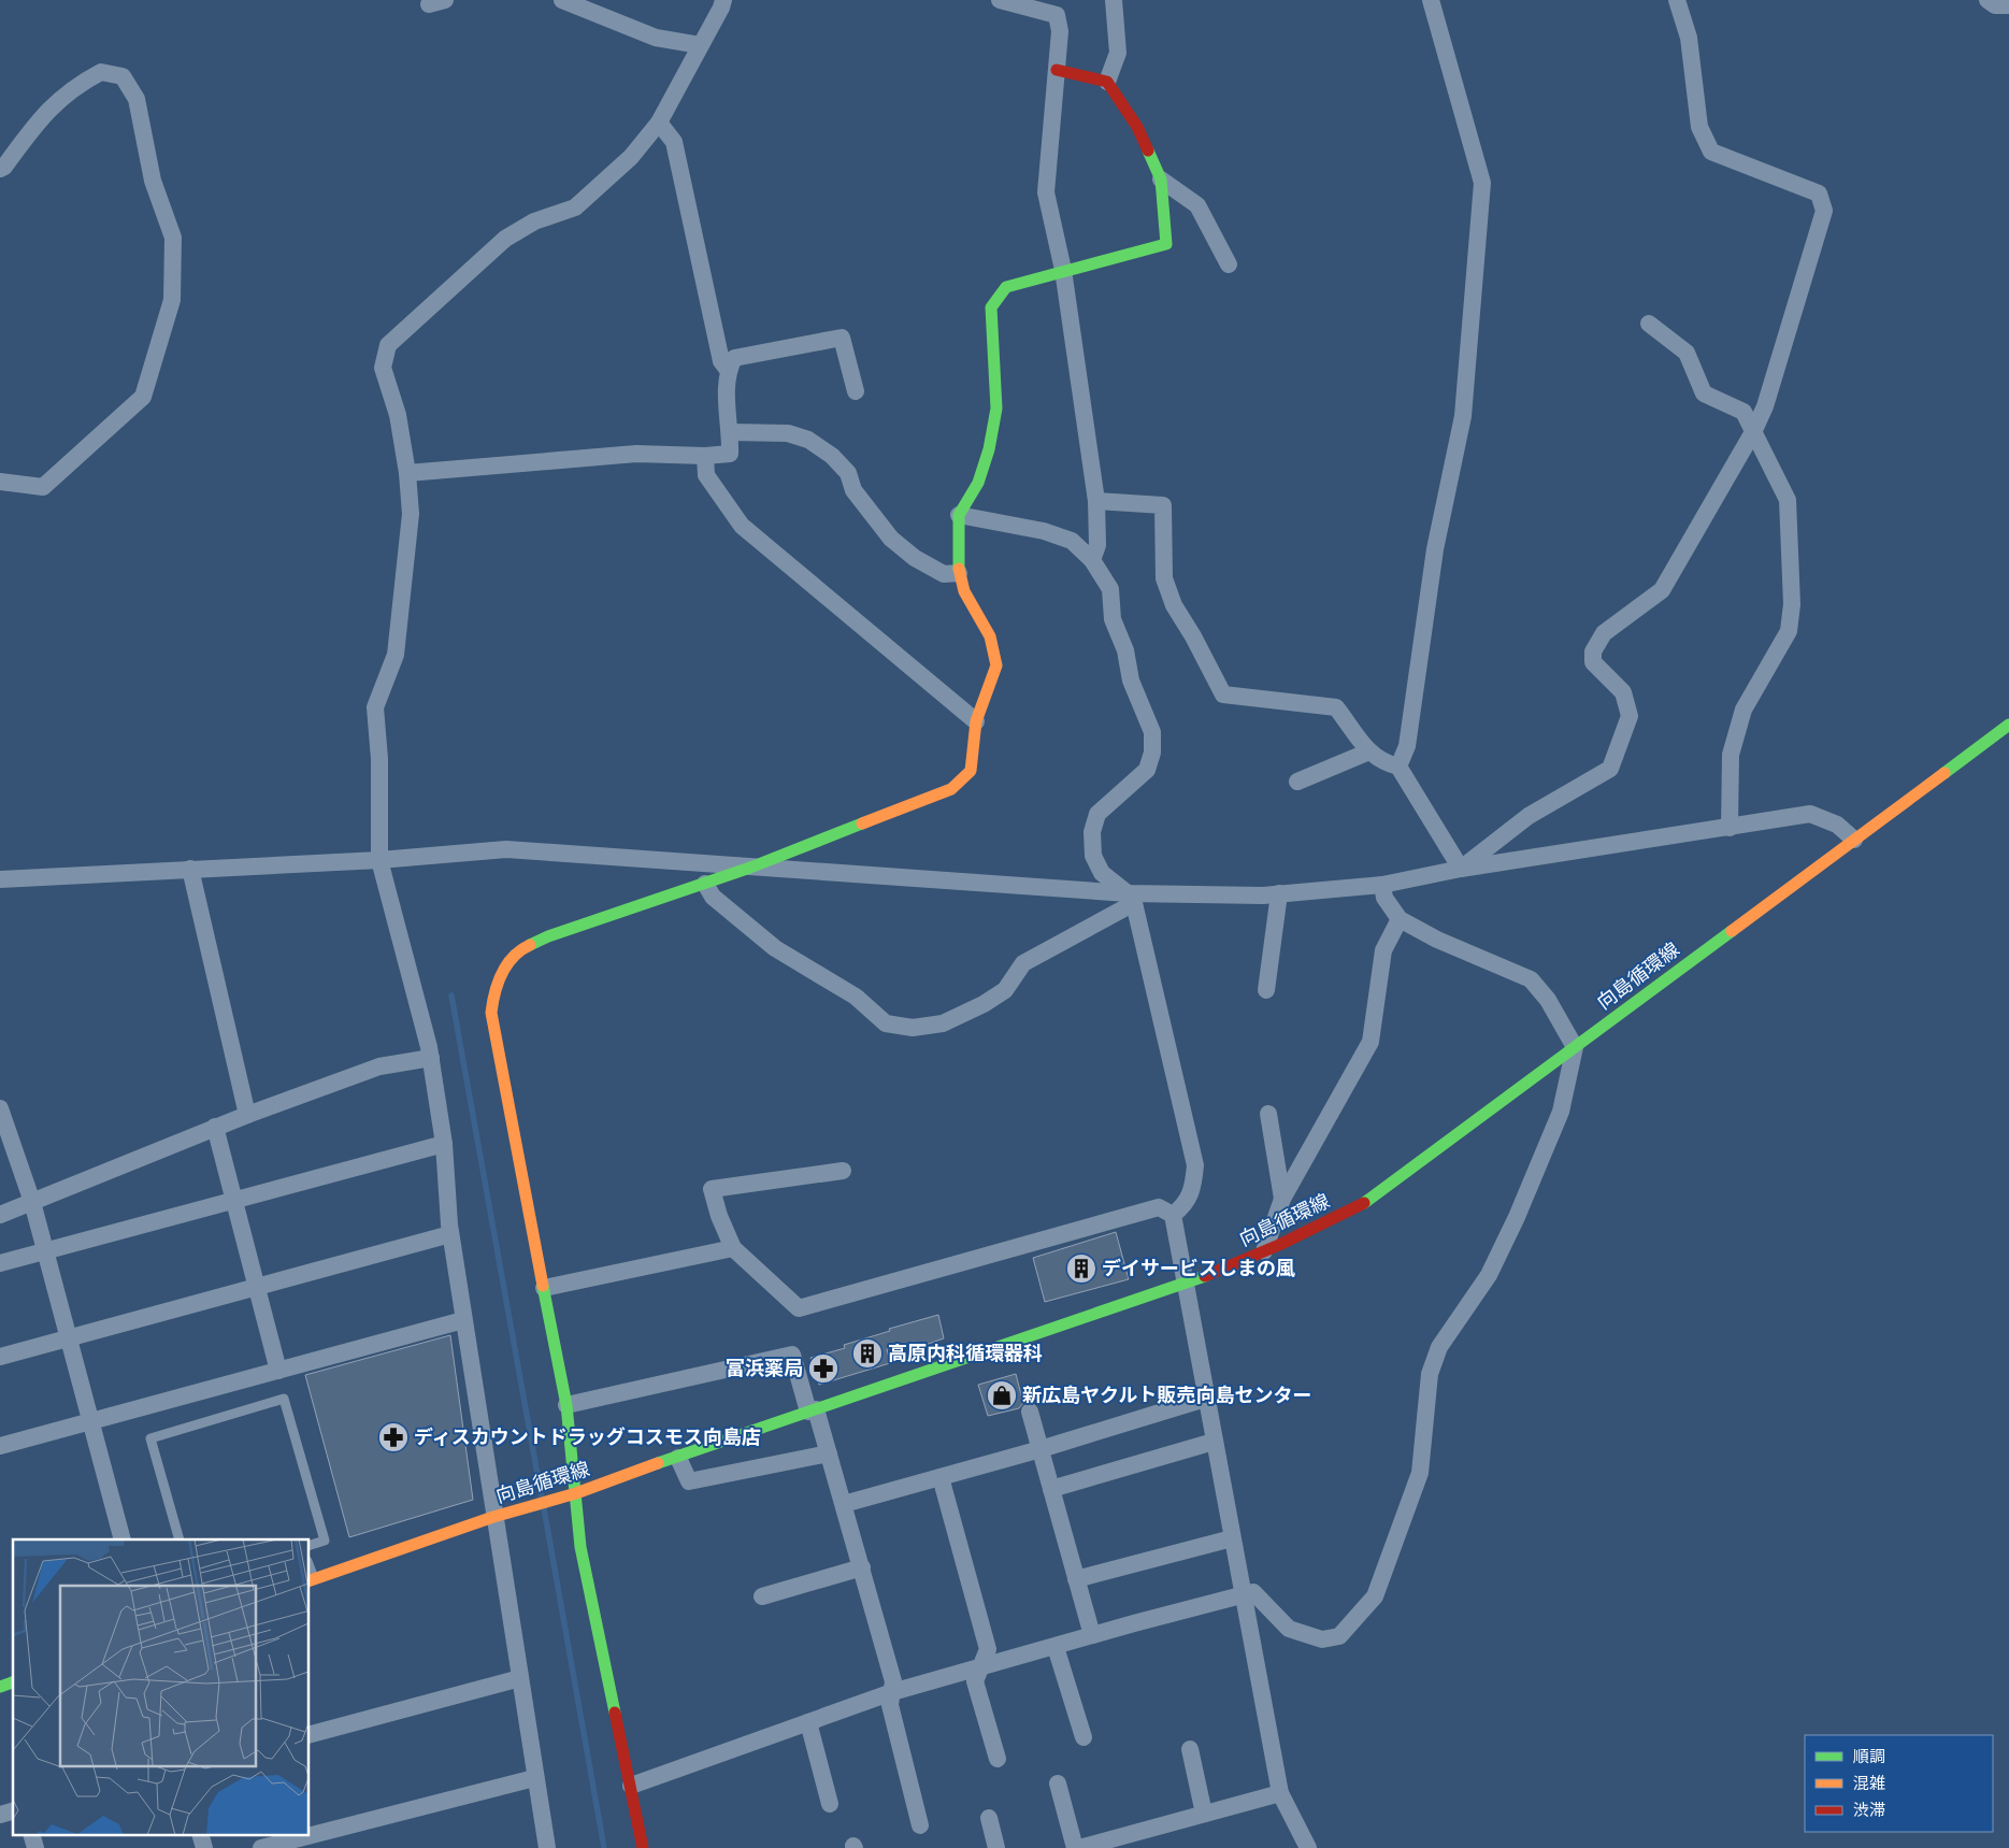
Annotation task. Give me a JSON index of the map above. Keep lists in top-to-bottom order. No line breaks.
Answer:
{"streets":{"street":["向島循環線"]},"places":{"building":["デイサービスしまの風","高原内科循環器科"],"pharmacy":["富浜薬局","ディスカウントドラッグコスモス向島店"],"shop":["新広島ヤクルト販売向島センター"]},"legend":["順調","混雑","渋滞"]}
